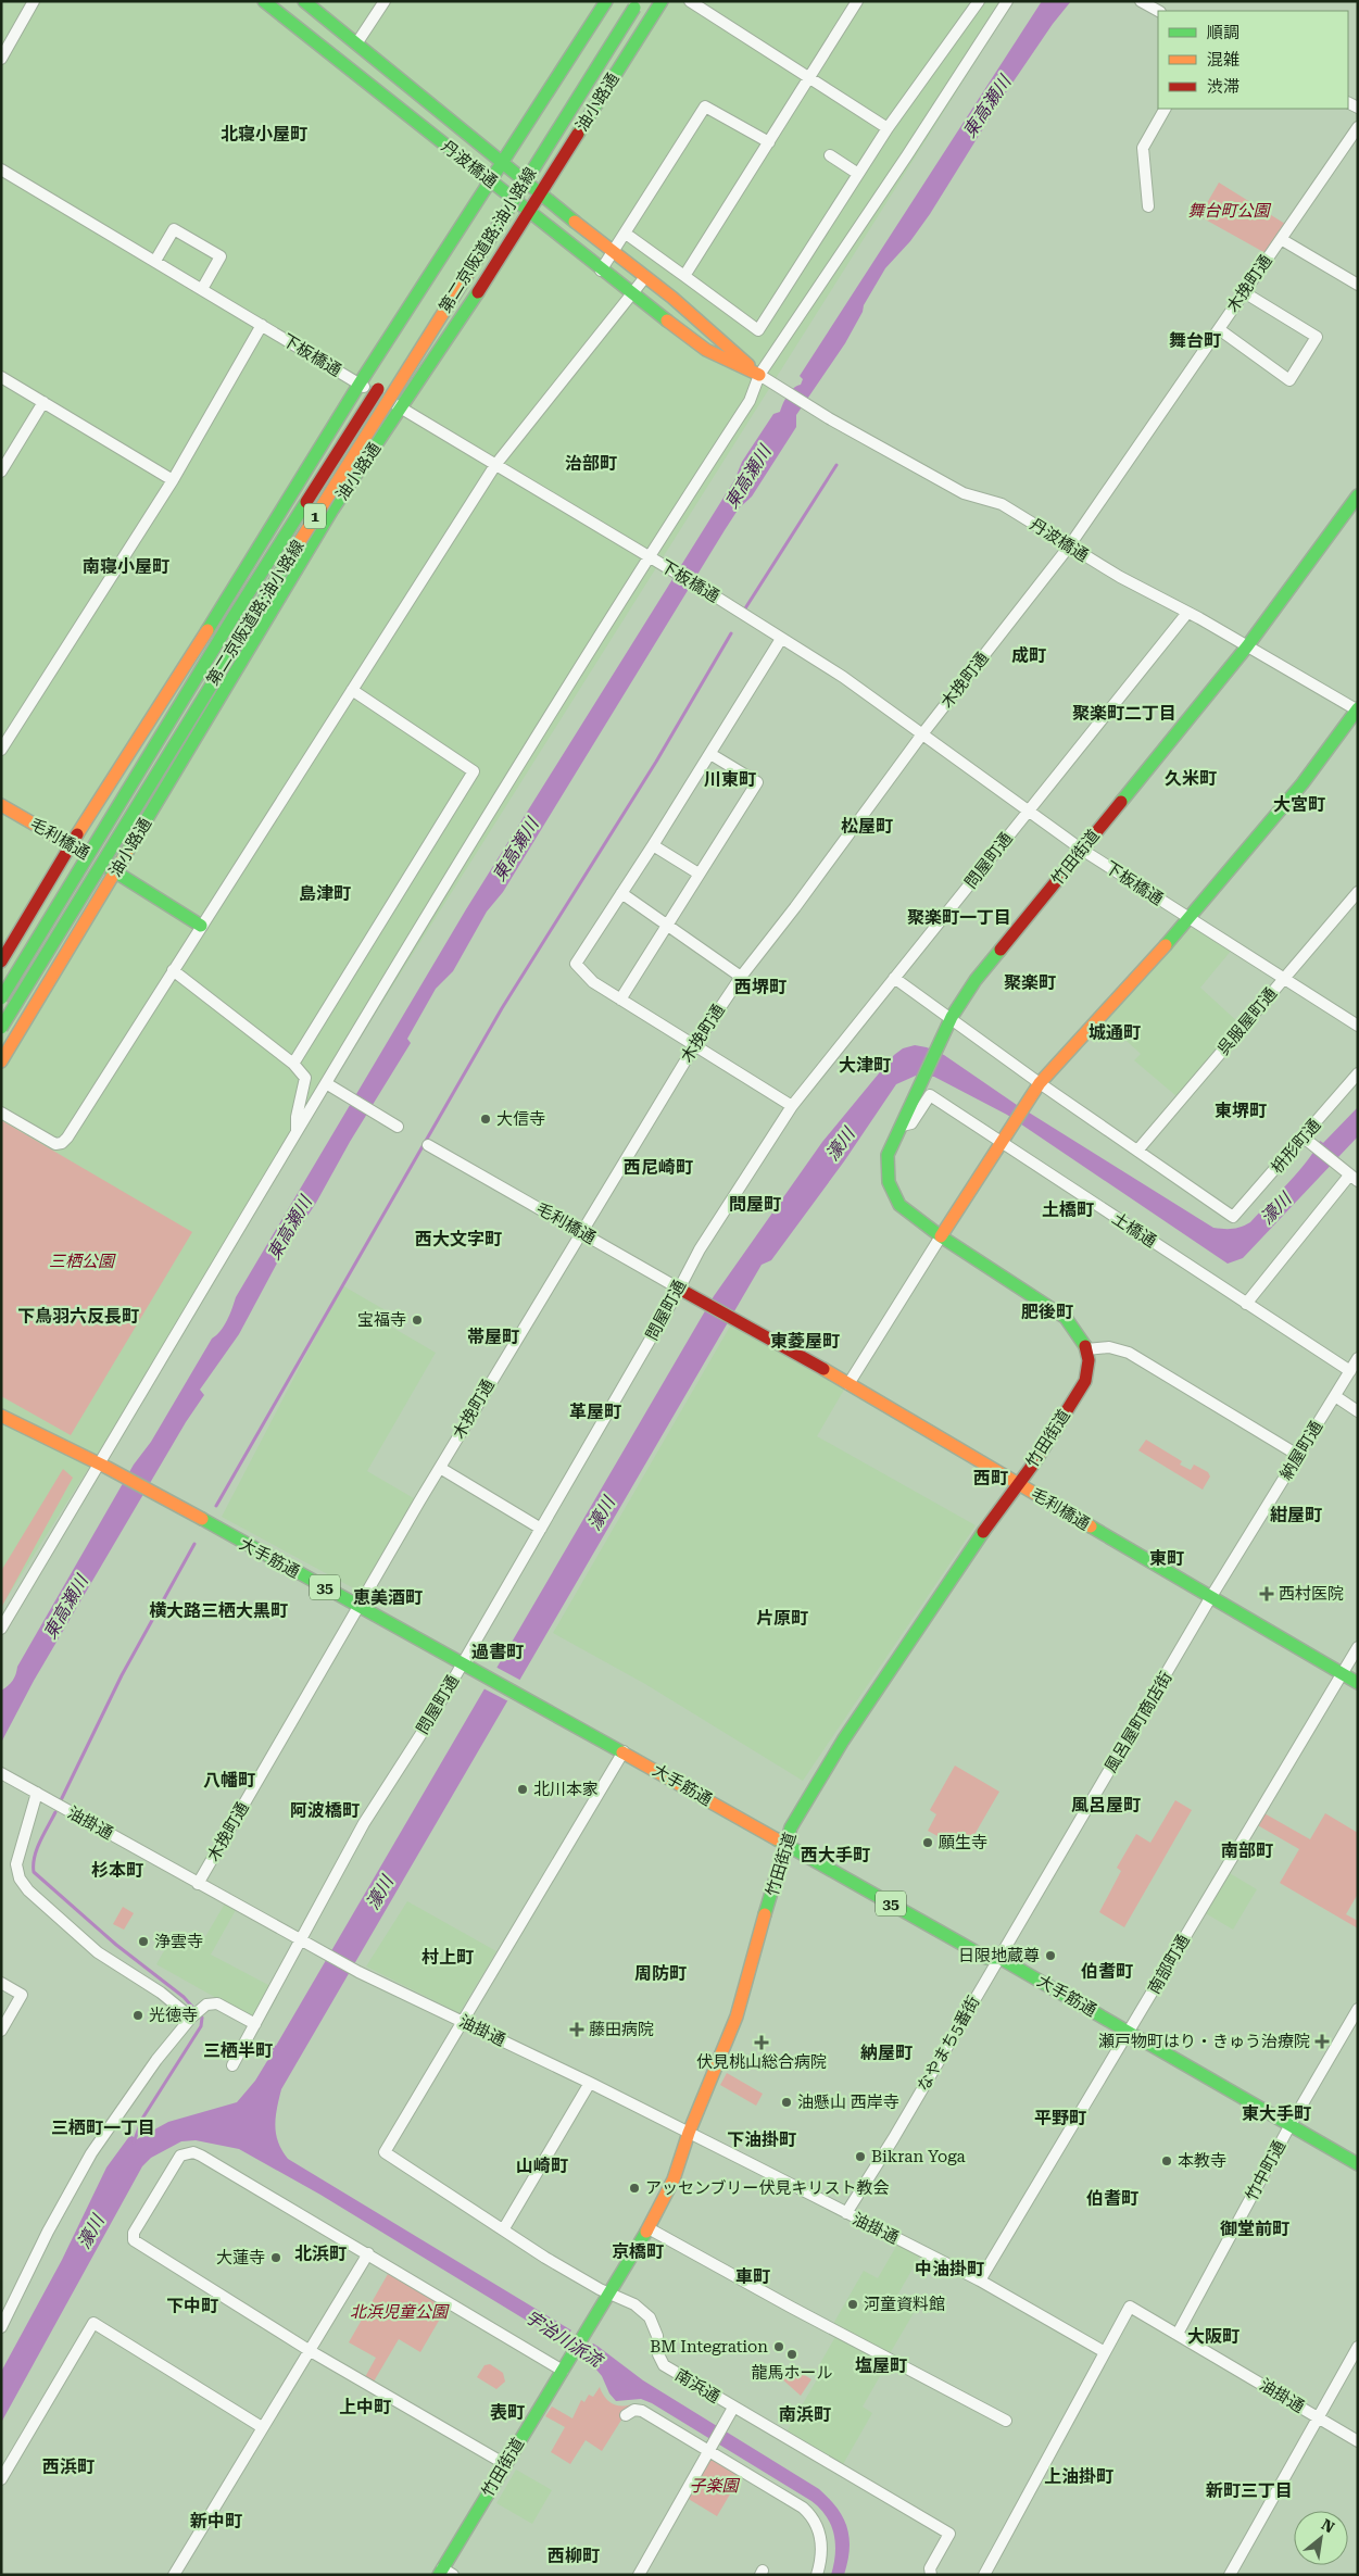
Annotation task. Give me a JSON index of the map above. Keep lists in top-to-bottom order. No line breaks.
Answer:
{"streets":{"main road":["油小路通","丹波橋通","第二京阪道路;油小路線","1","毛利橋通","竹田街道","大手筋通","35"],"street":["木挽町通","下板橋通","問屋町通","呉服屋町通","枡形町通","土橋通","納屋町通","風呂屋町商店街","油掛通","南部町通","なやまち5番街","竹中町通","南浜通"]},"crossings":[["油小路通","丹波橋通"],["油小路通","下板橋通"],["油小路通","毛利橋通"],["丹波橋通","木挽町通"],["丹波橋通","竹田街道"],["丹波橋通","問屋町通"],["木挽町通","下板橋通"],["木挽町通","毛利橋通"],["木挽町通","大手筋通"],["木挽町通","油掛通"],["下板橋通","竹田街道"],["下板橋通","問屋町通"],["下板橋通","呉服屋町通"],["毛利橋通","竹田街道"],["毛利橋通","問屋町通"],["毛利橋通","納屋町通"],["毛利橋通","風呂屋町商店街"],["毛利橋通","南部町通"],["竹田街道","土橋通"],["竹田街道","大手筋通"],["竹田街道","油掛通"],["竹田街道","南浜通"],["問屋町通","大手筋通"],["問屋町通","油掛通"],["呉服屋町通","枡形町通"],["土橋通","納屋町通"],["納屋町通","風呂屋町商店街"],["大手筋通","風呂屋町商店街"],["大手筋通","南部町通"],["大手筋通","なやまち5番街"],["大手筋通","竹中町通"],["風呂屋町商店街","なやまち5番街"],["油掛通","南部町通"],["油掛通","なやまち5番街"],["油掛通","竹中町通"],["油掛通","南浜通"]],"districts":["北寝小屋町","舞台町","治部町","南寝小屋町","成町","聚楽町二丁目","久米町","川東町","大宮町","松屋町","島津町","聚楽町一丁目","聚楽町","西堺町","城通町","大津町","東堺町","西尼崎町","問屋町","土橋町","西大文字町","肥後町","下鳥羽六反長町","帯屋町","東菱屋町","革屋町","西町","紺屋町","東町","恵美酒町","横大路三栖大黒町","片原町","過書町","八幡町","風呂屋町","阿波橋町","南部町","西大手町","杉本町","村上町","伯耆町","周防町","三栖半町","納屋町","東大手町","平野町","三栖町一丁目","下油掛町","山崎町","伯耆町","御堂前町","京橋町","北浜町","中油掛町","車町","下中町","大阪町","塩屋町","上中町","表町","南浜町","西浜町","上油掛町","新町三丁目","新中町","西柳町"],"water":["東高瀬川","濠川","宇治川派流"],"parks":["舞台町公園","三栖公園","北浜児童公園","子楽園"],"places":{"other":["大信寺","宝福寺","北川本家","願生寺","浄雲寺","日限地蔵尊","光徳寺","油懸山 西岸寺","Bikran Yoga","本教寺","アッセンブリー伏見キリスト教会","大蓮寺","河童資料館","BM Integration","龍馬ホール"],"health":["西村医院","藤田病院","瀬戸物町はり・きゅう治療院","伏見桃山総合病院"]},"legend":["順調","混雑","渋滞"],"north":"top right"}
